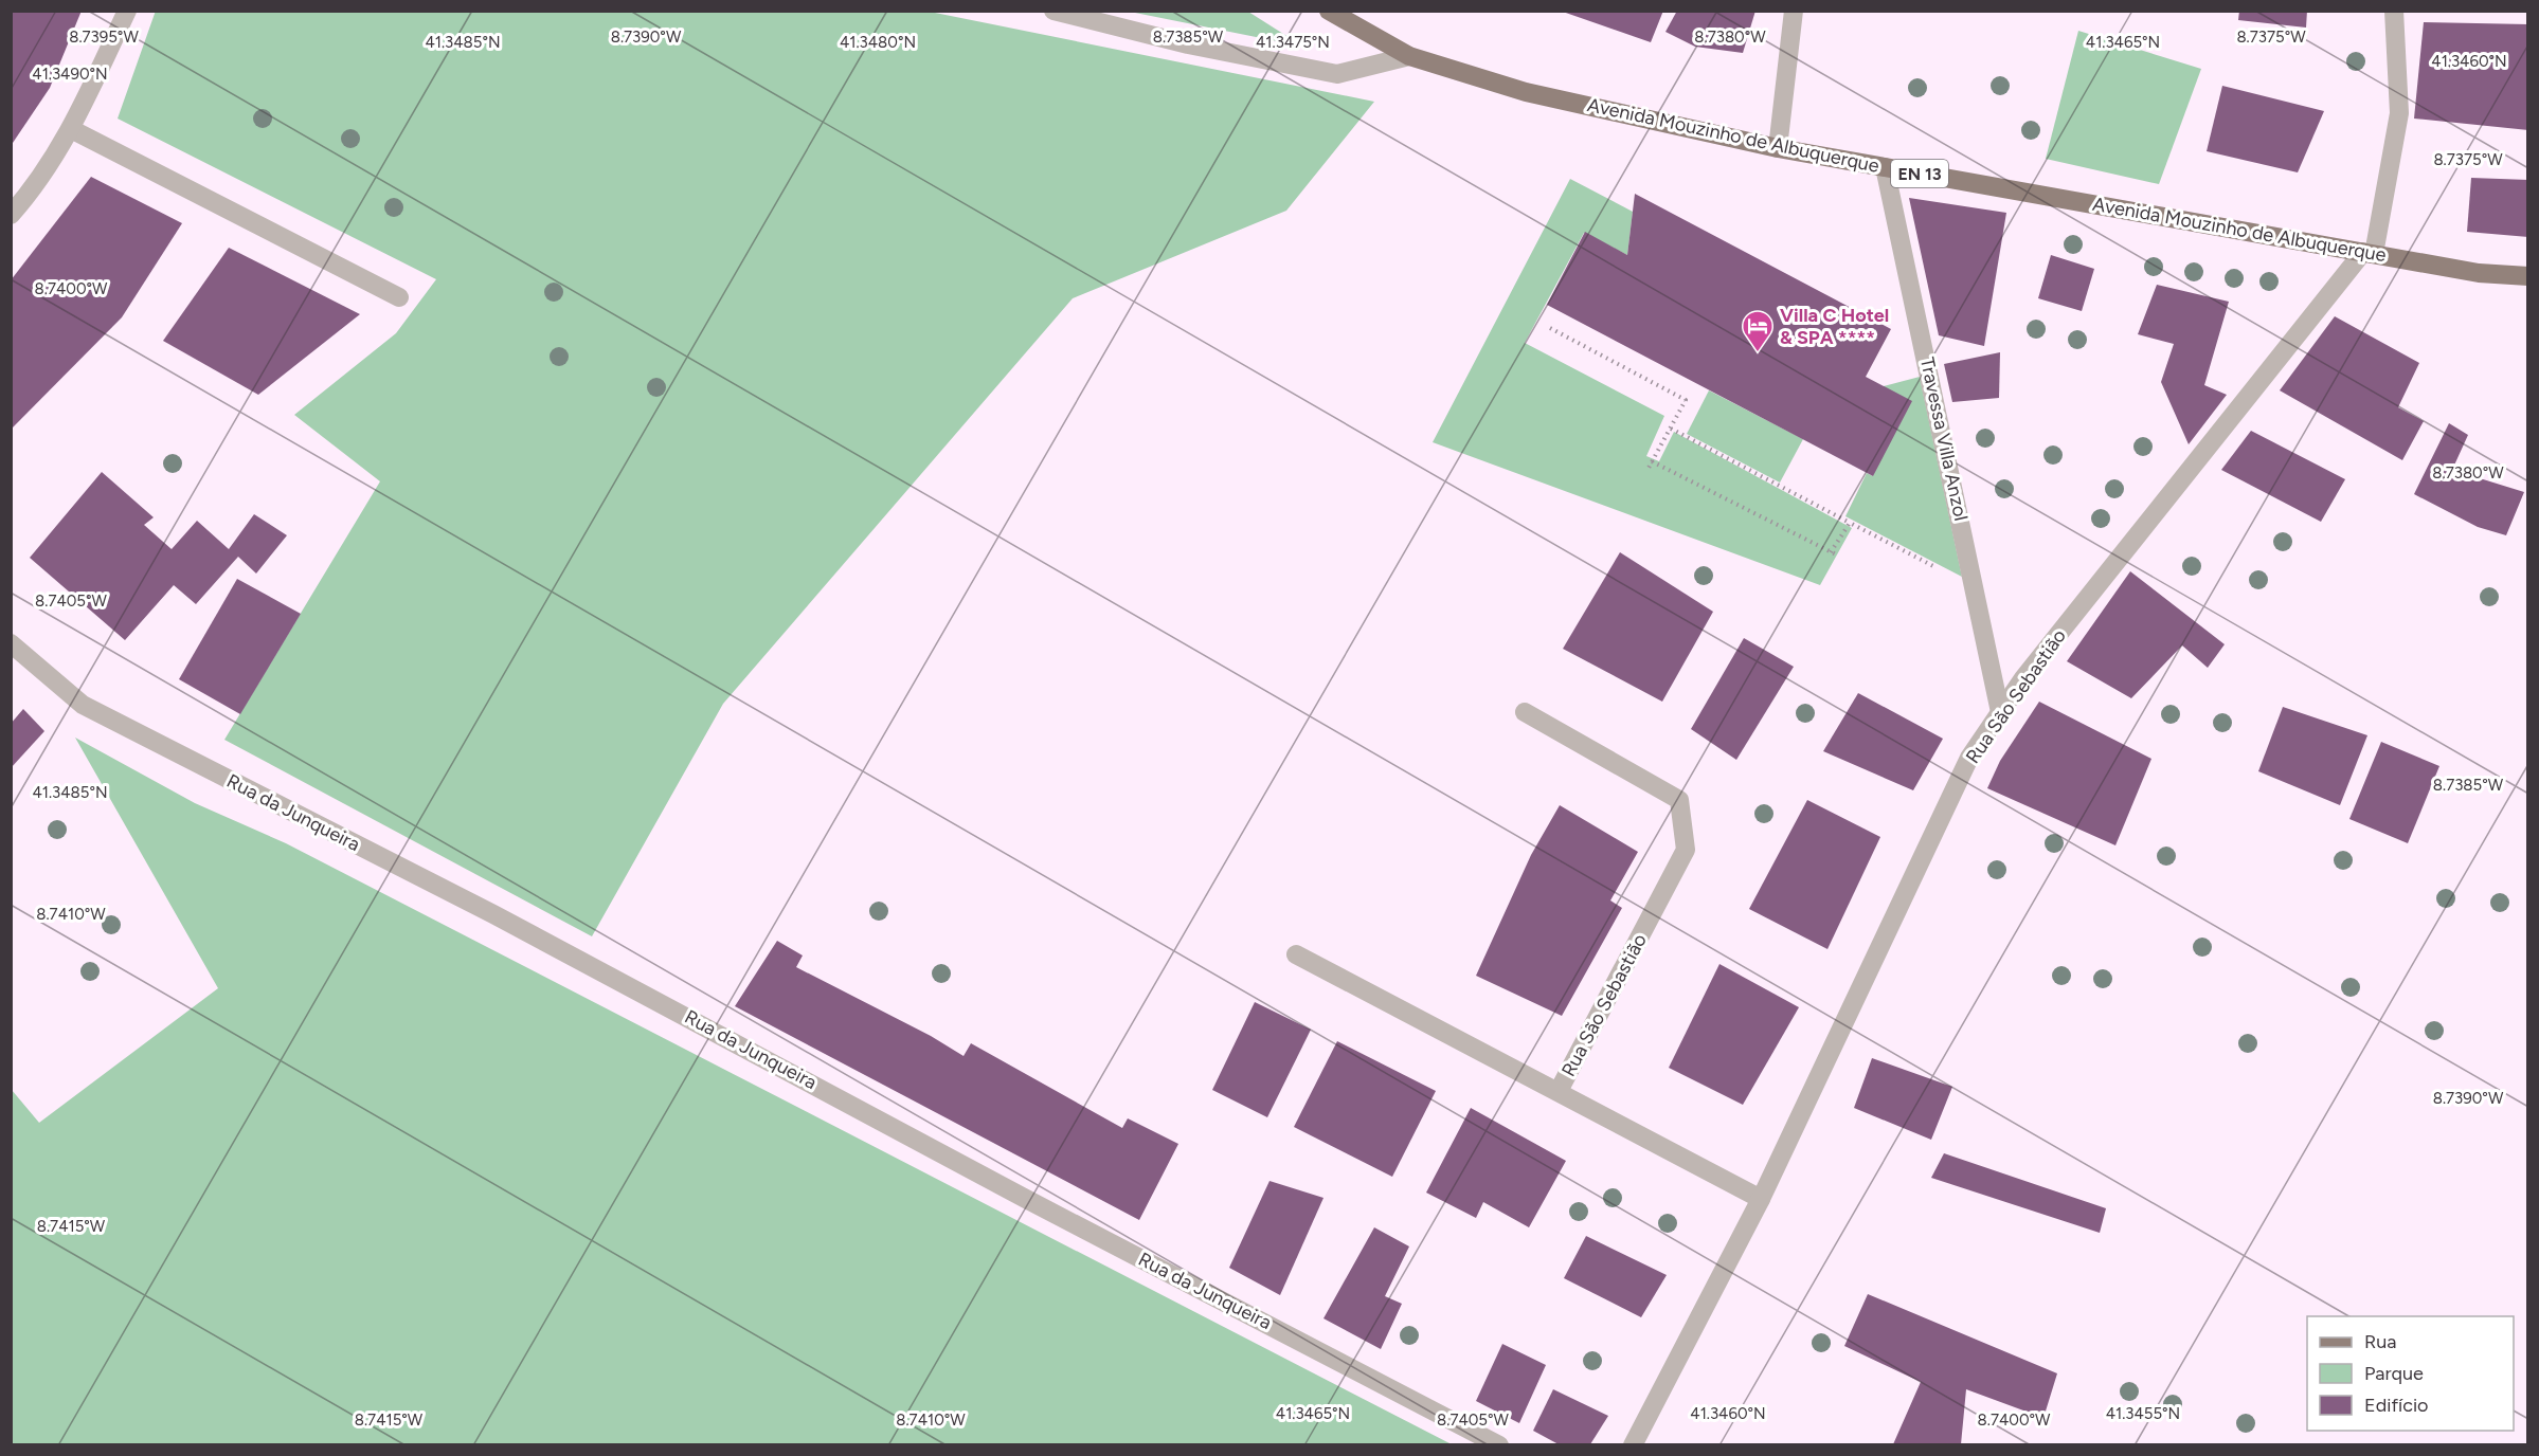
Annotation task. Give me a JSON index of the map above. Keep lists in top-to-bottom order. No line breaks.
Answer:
{"streets":{"main road":["Avenida Mouzinho de Albuquerque","EN 13"],"street":["Travessa Villa Anzol","Rua São Sebastião","Rua da Junqueira"]},"crossings":[["Avenida Mouzinho de Albuquerque","Travessa Villa Anzol"],["Avenida Mouzinho de Albuquerque","Rua São Sebastião"],["Travessa Villa Anzol","Rua São Sebastião"]],"places":{"hotel":["Villa C Hotel & SPA ****"]},"legend":["Rua","Parque","Edifício"],"coordinates":["8.7395°W","8.7390°W","8.7385°W","8.7380°W","8.7375°W","41.3485°N","41.3480°N","41.3465°N","41.3475°N","41.3460°N","41.3490°N","8.7400°W","8.7405°W","8.7410°W","8.7415°W","41.3455°N"]}
